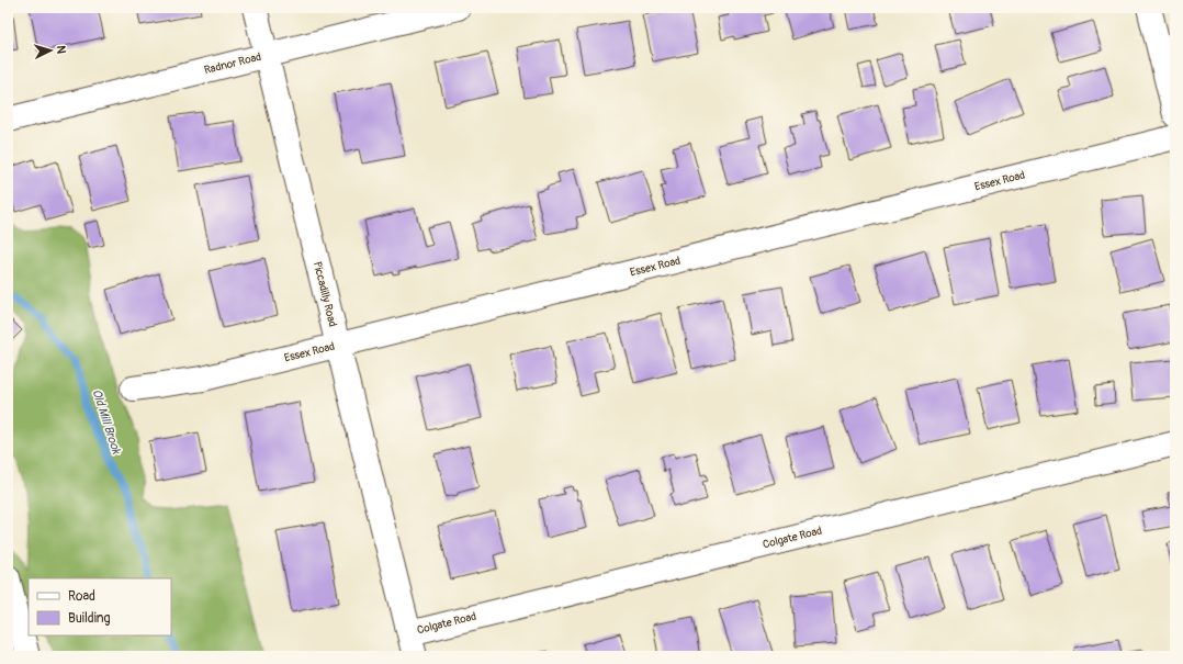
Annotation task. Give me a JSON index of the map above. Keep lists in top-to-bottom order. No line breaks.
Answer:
{"streets":{"street":["Radnor Road","Essex Road","Piccadilly Road","Colgate Road"]},"crossings":[["Radnor Road","Piccadilly Road"],["Essex Road","Piccadilly Road"],["Piccadilly Road","Colgate Road"]],"water":["Old Mill Brook"],"legend":["Road","Building"],"north":"right"}
